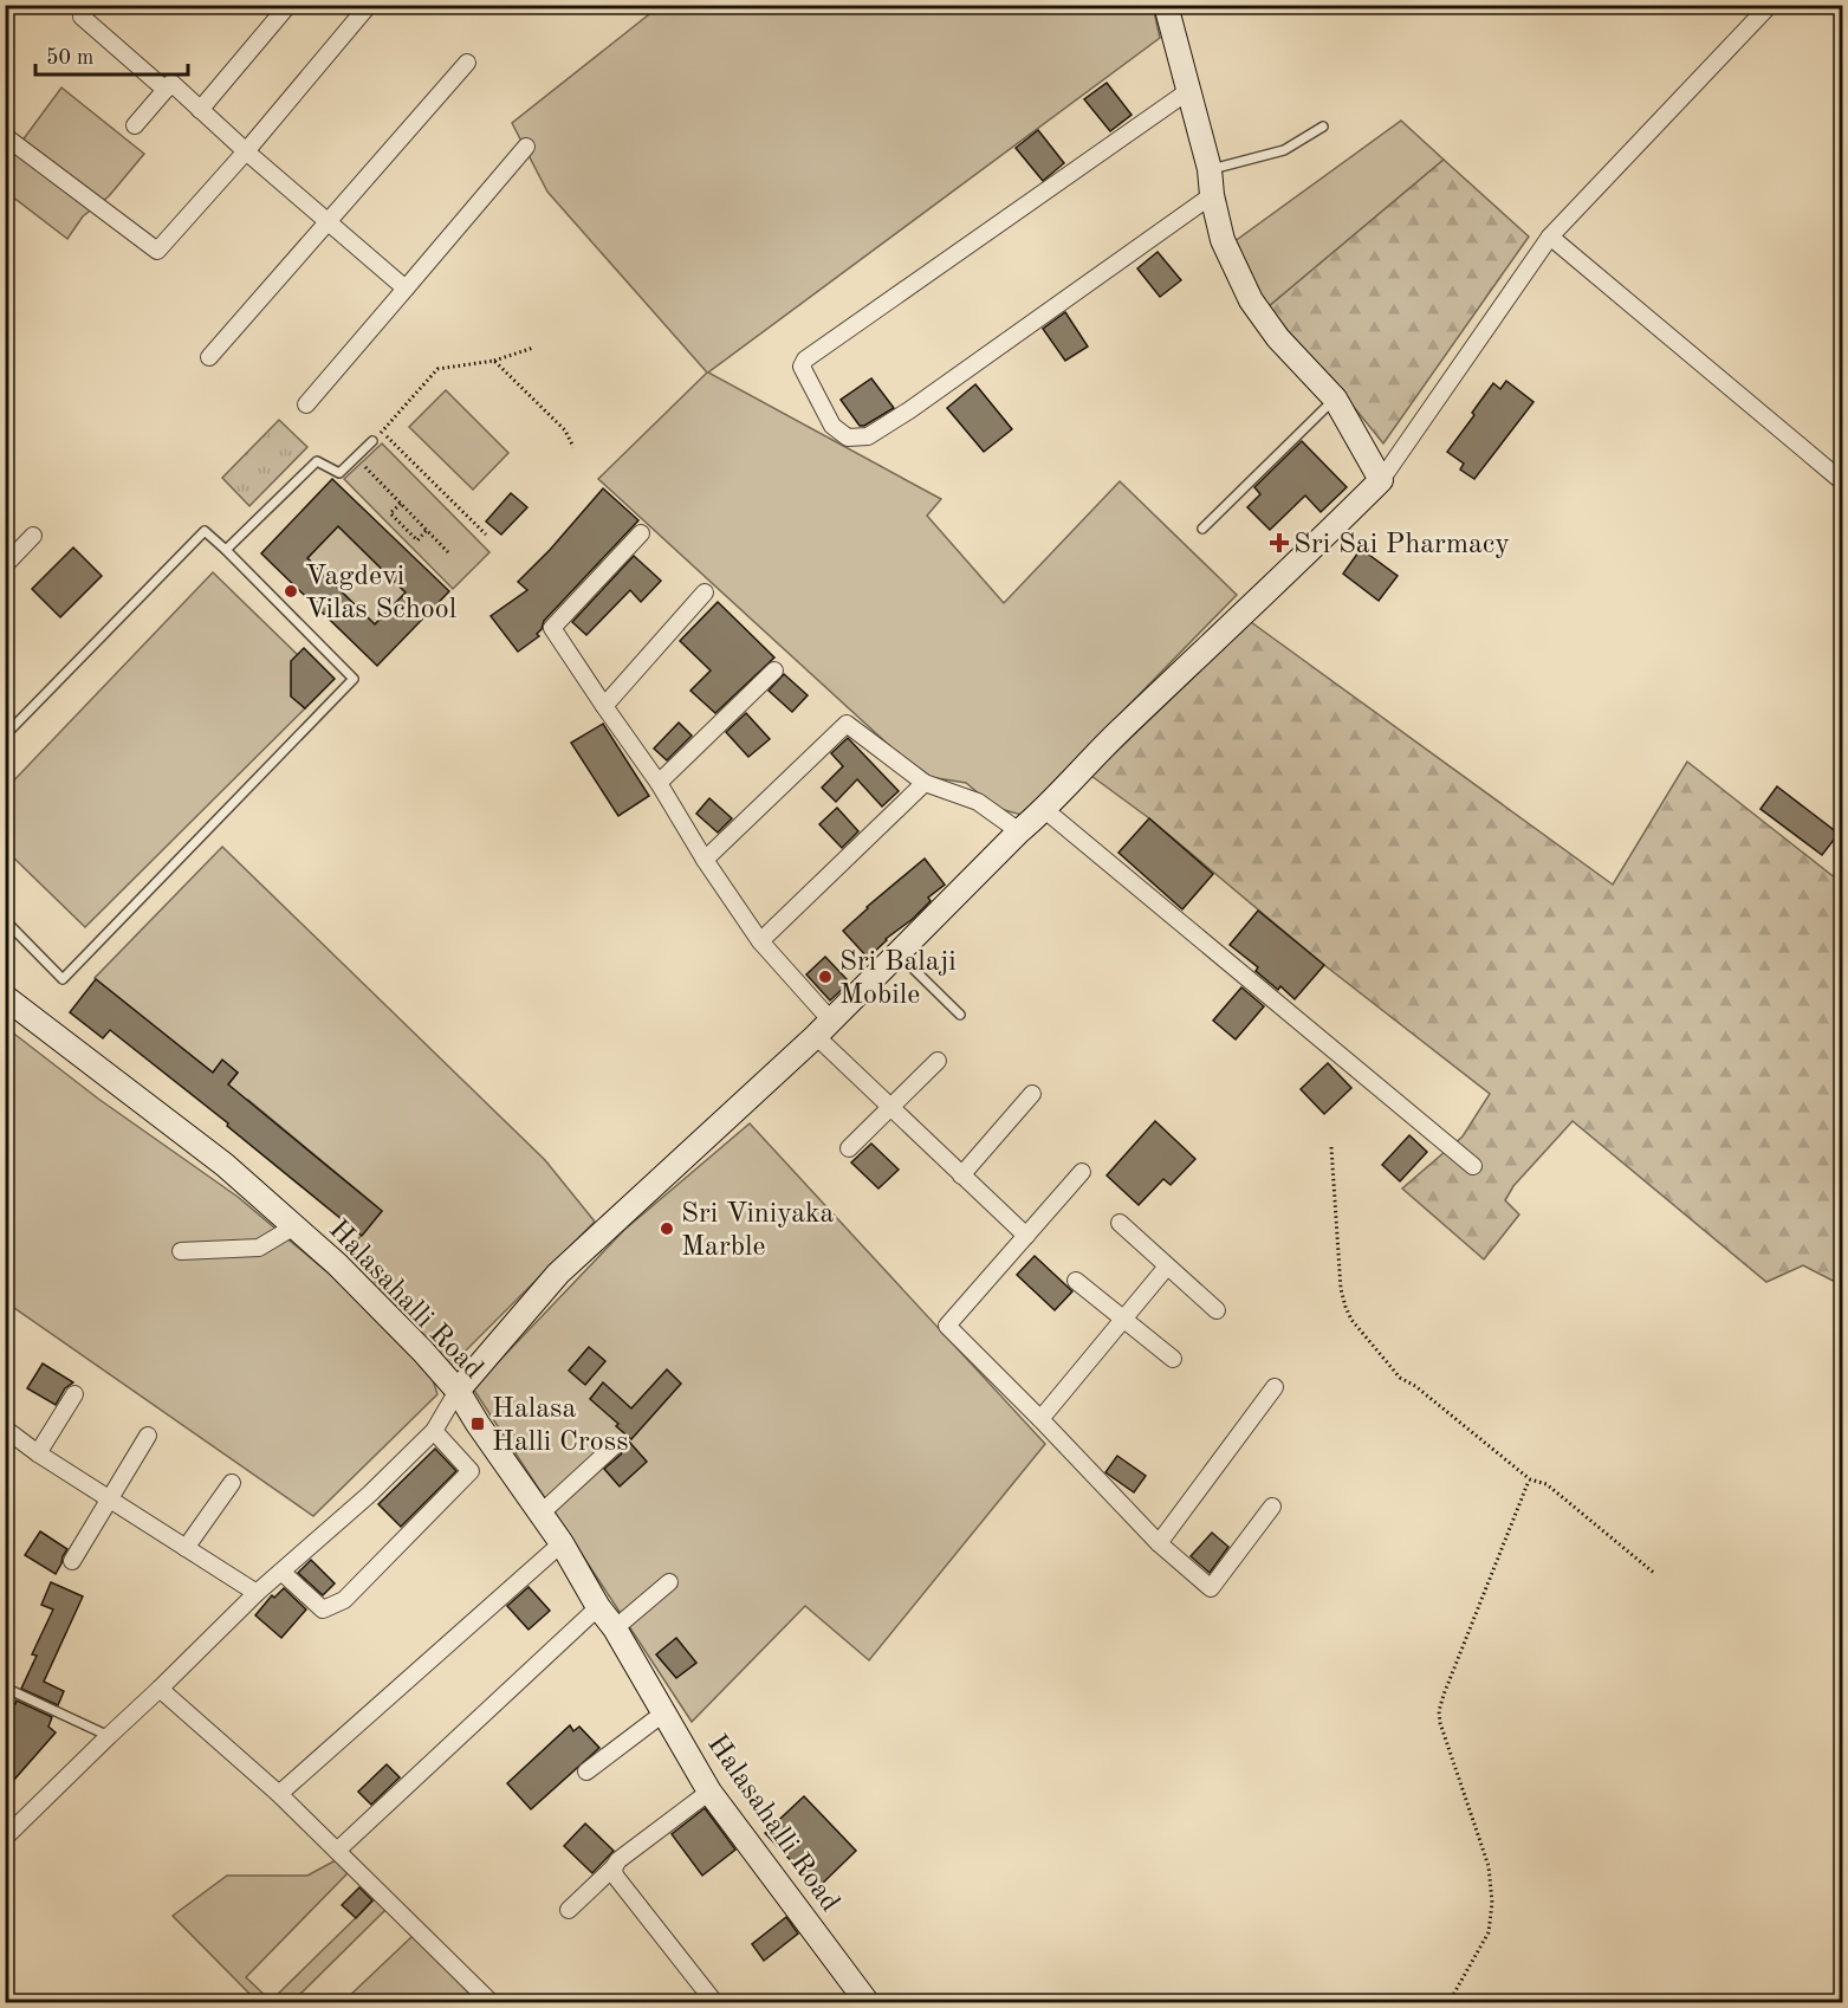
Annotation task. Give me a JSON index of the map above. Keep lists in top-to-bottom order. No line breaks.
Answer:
{"streets":{"street":["Halasahalli Road"]},"places":{"health":["Sri Sai Pharmacy"],"other":["Vagdevi Vilas School","Sri Balaji Mobile","Sri Viniyaka Marble"],"transit":["Halasa Halli Cross"]},"scale_bar":"50 m"}
